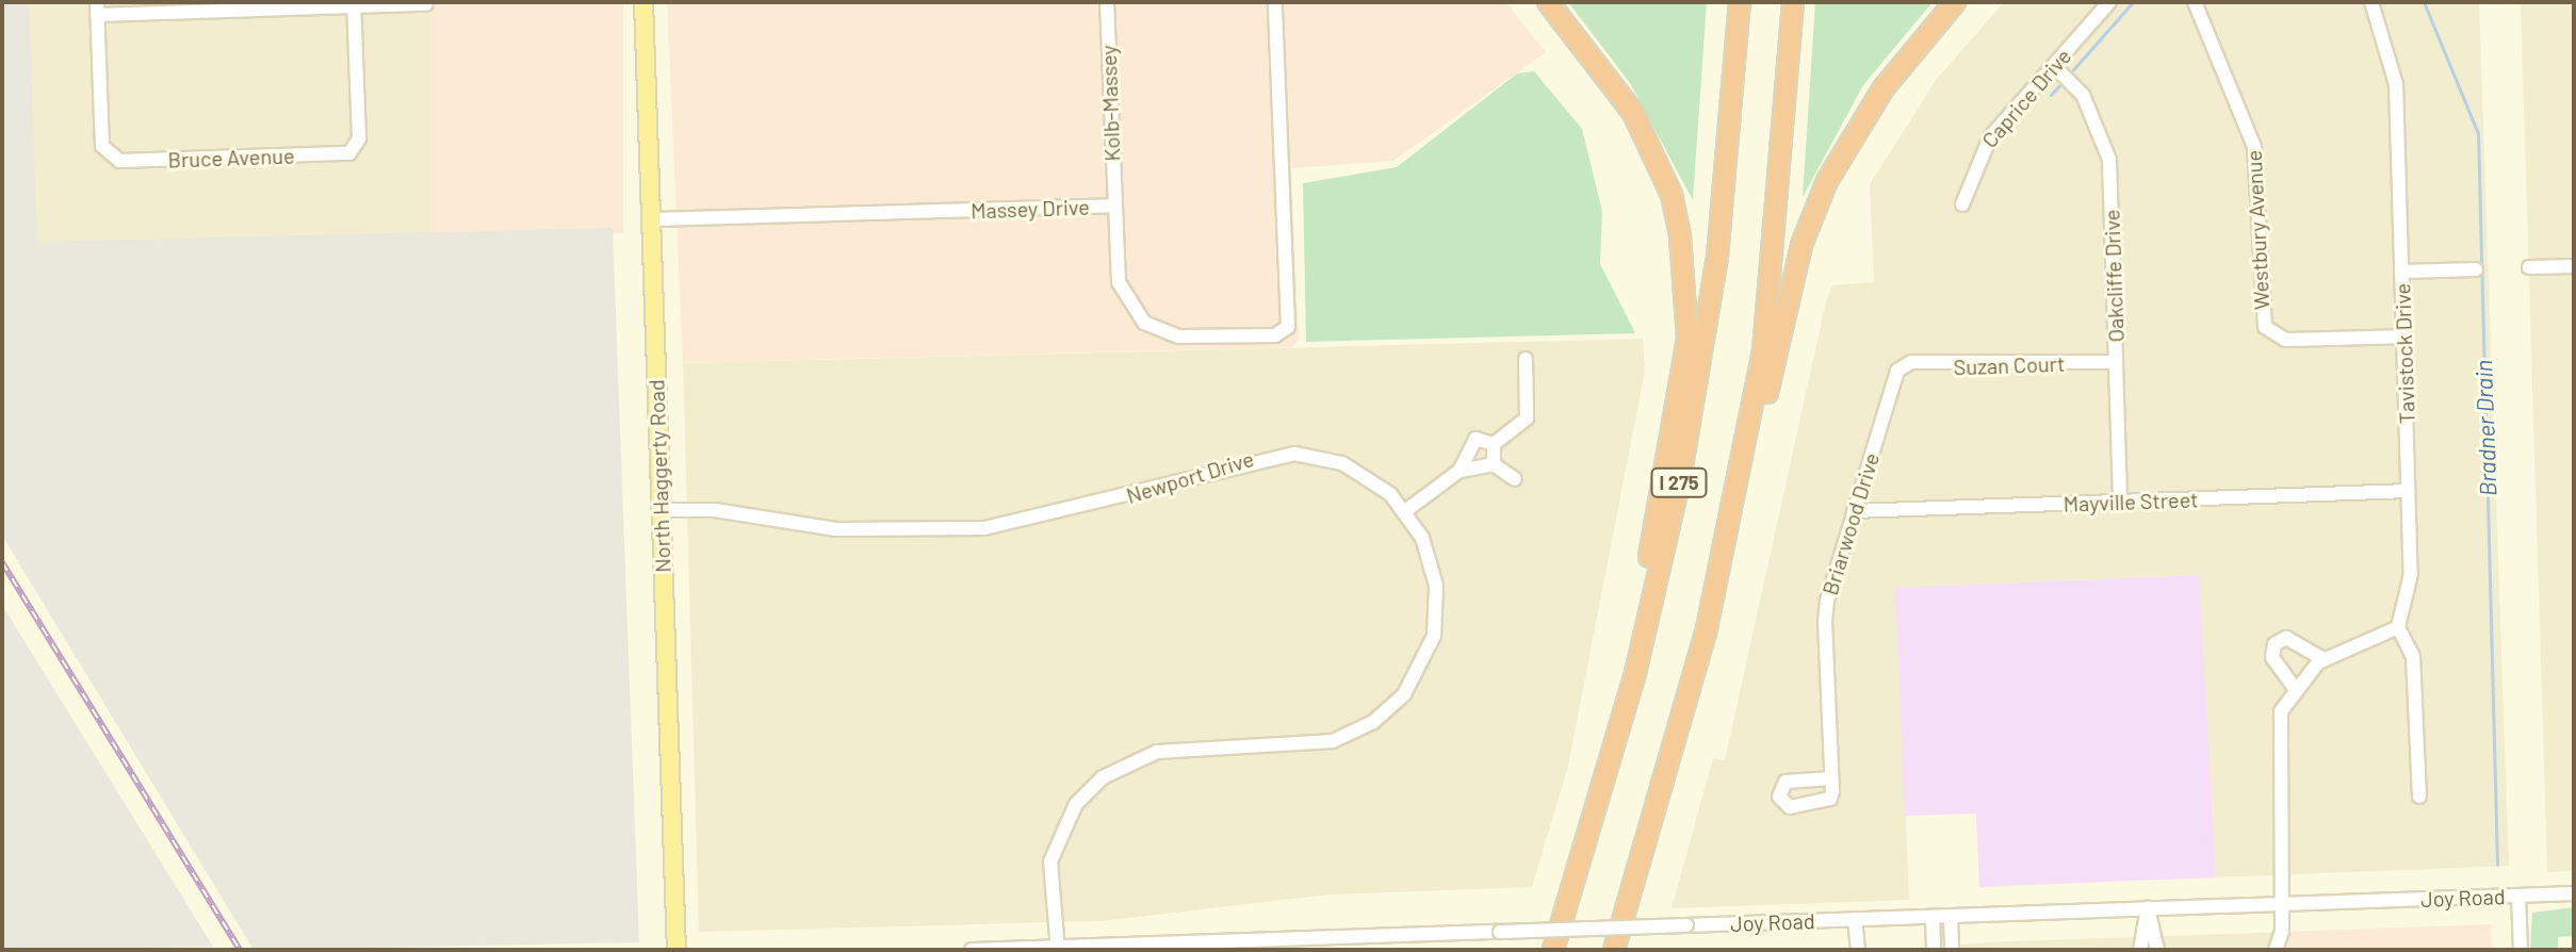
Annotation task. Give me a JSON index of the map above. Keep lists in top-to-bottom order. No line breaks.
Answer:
{"streets":{"highway":["I 275"],"main road":["North Haggerty Road"],"street":["Caprice Drive","Kolb-Massey","Bruce Avenue","Massey Drive","Westbury Avenue","Oakcliffe Drive","Tavistock Drive","Suzan Court","Newport Drive","Mayville Street","Briarwood Drive","Joy Road"]},"crossings":[["Caprice Drive","Oakcliffe Drive"],["Kolb-Massey","Massey Drive"],["Massey Drive","North Haggerty Road"],["Westbury Avenue","Tavistock Drive"],["Oakcliffe Drive","Suzan Court"],["Oakcliffe Drive","Mayville Street"],["Tavistock Drive","Mayville Street"],["Suzan Court","Briarwood Drive"],["North Haggerty Road","Newport Drive"],["Newport Drive","Joy Road"],["Mayville Street","Briarwood Drive"]],"water":["Bradner Drain"]}
